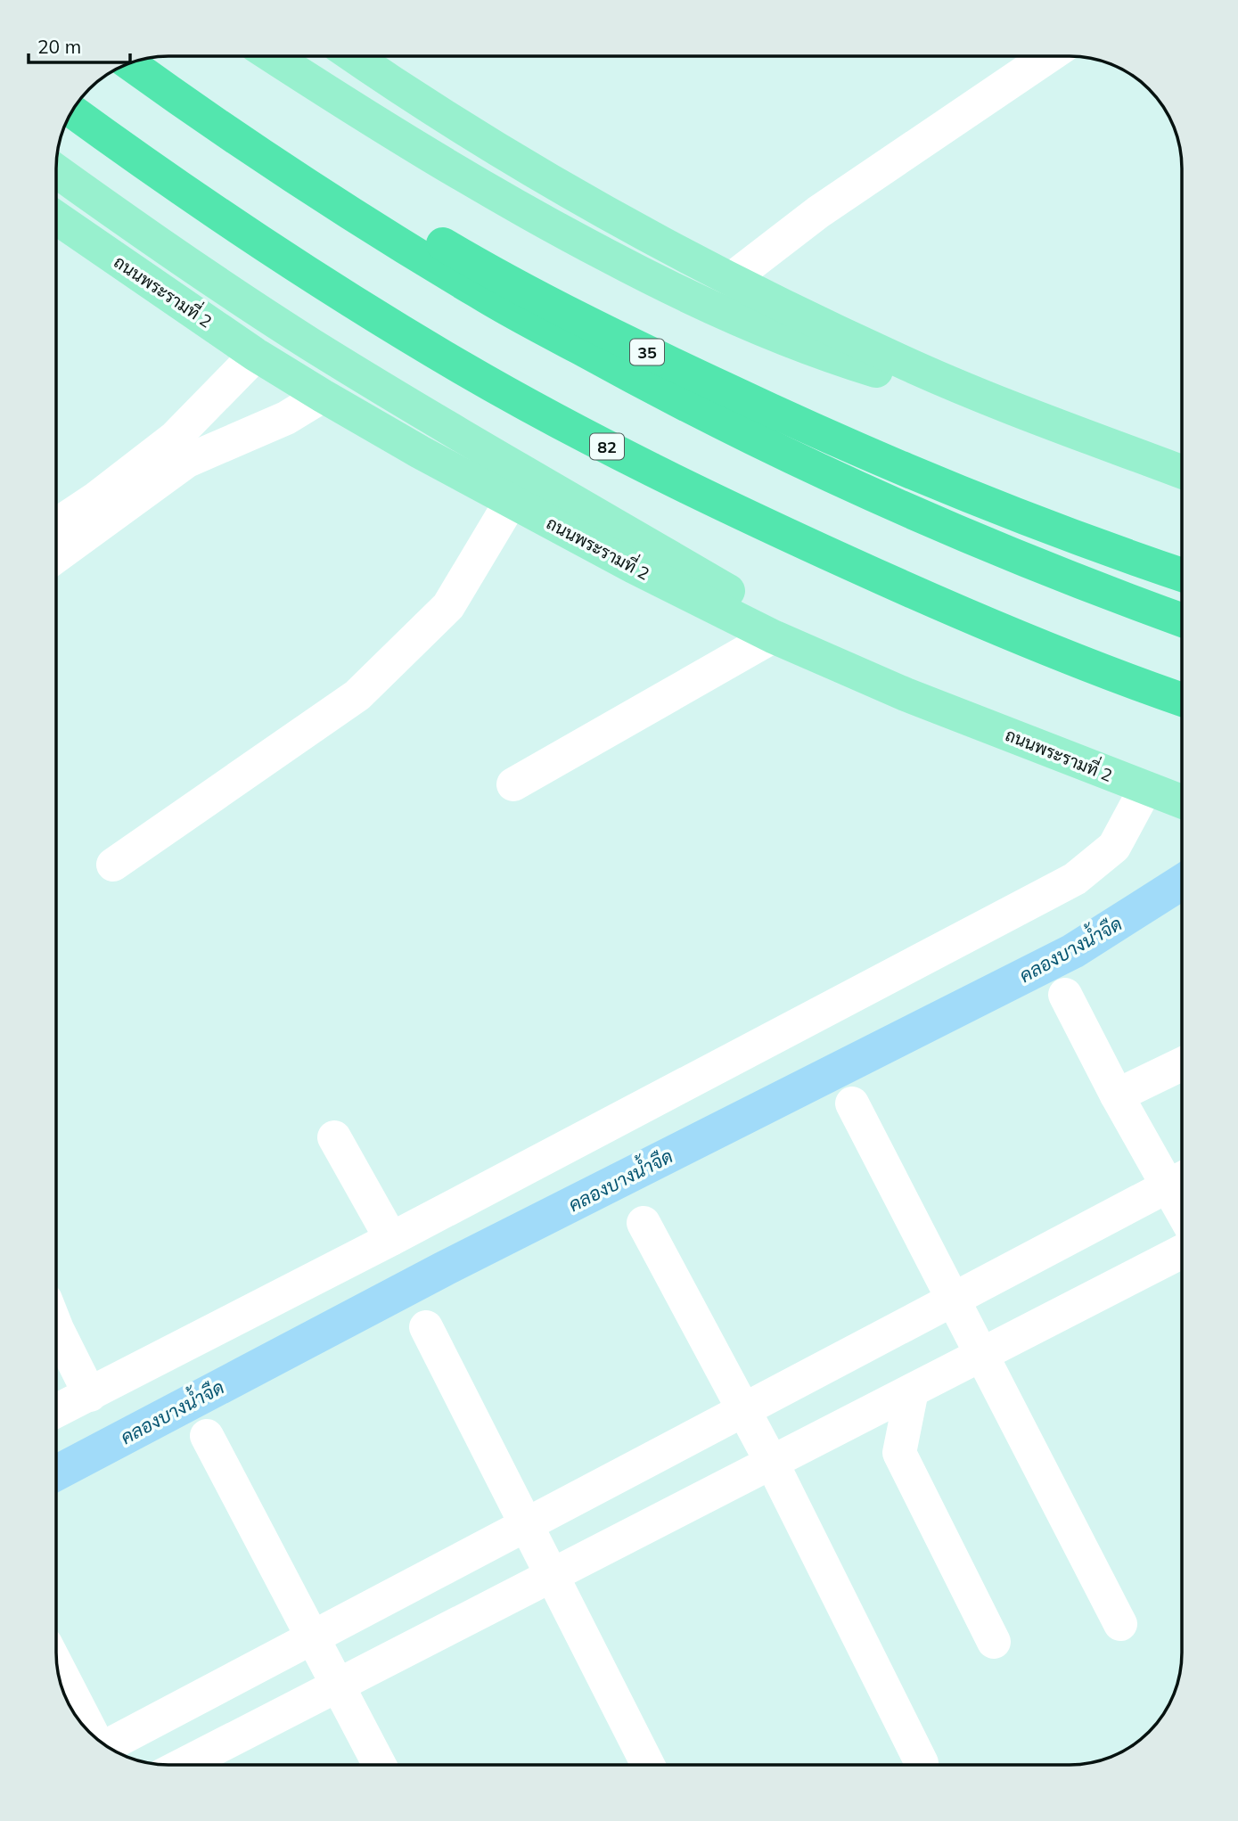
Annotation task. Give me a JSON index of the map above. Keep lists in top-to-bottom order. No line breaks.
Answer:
{"streets":{"highway":["35","82"],"main road":["ถนนพระรามที่ 2"]},"water":["คลองบางน้ำจืด"],"scale_bar":"20 m"}
